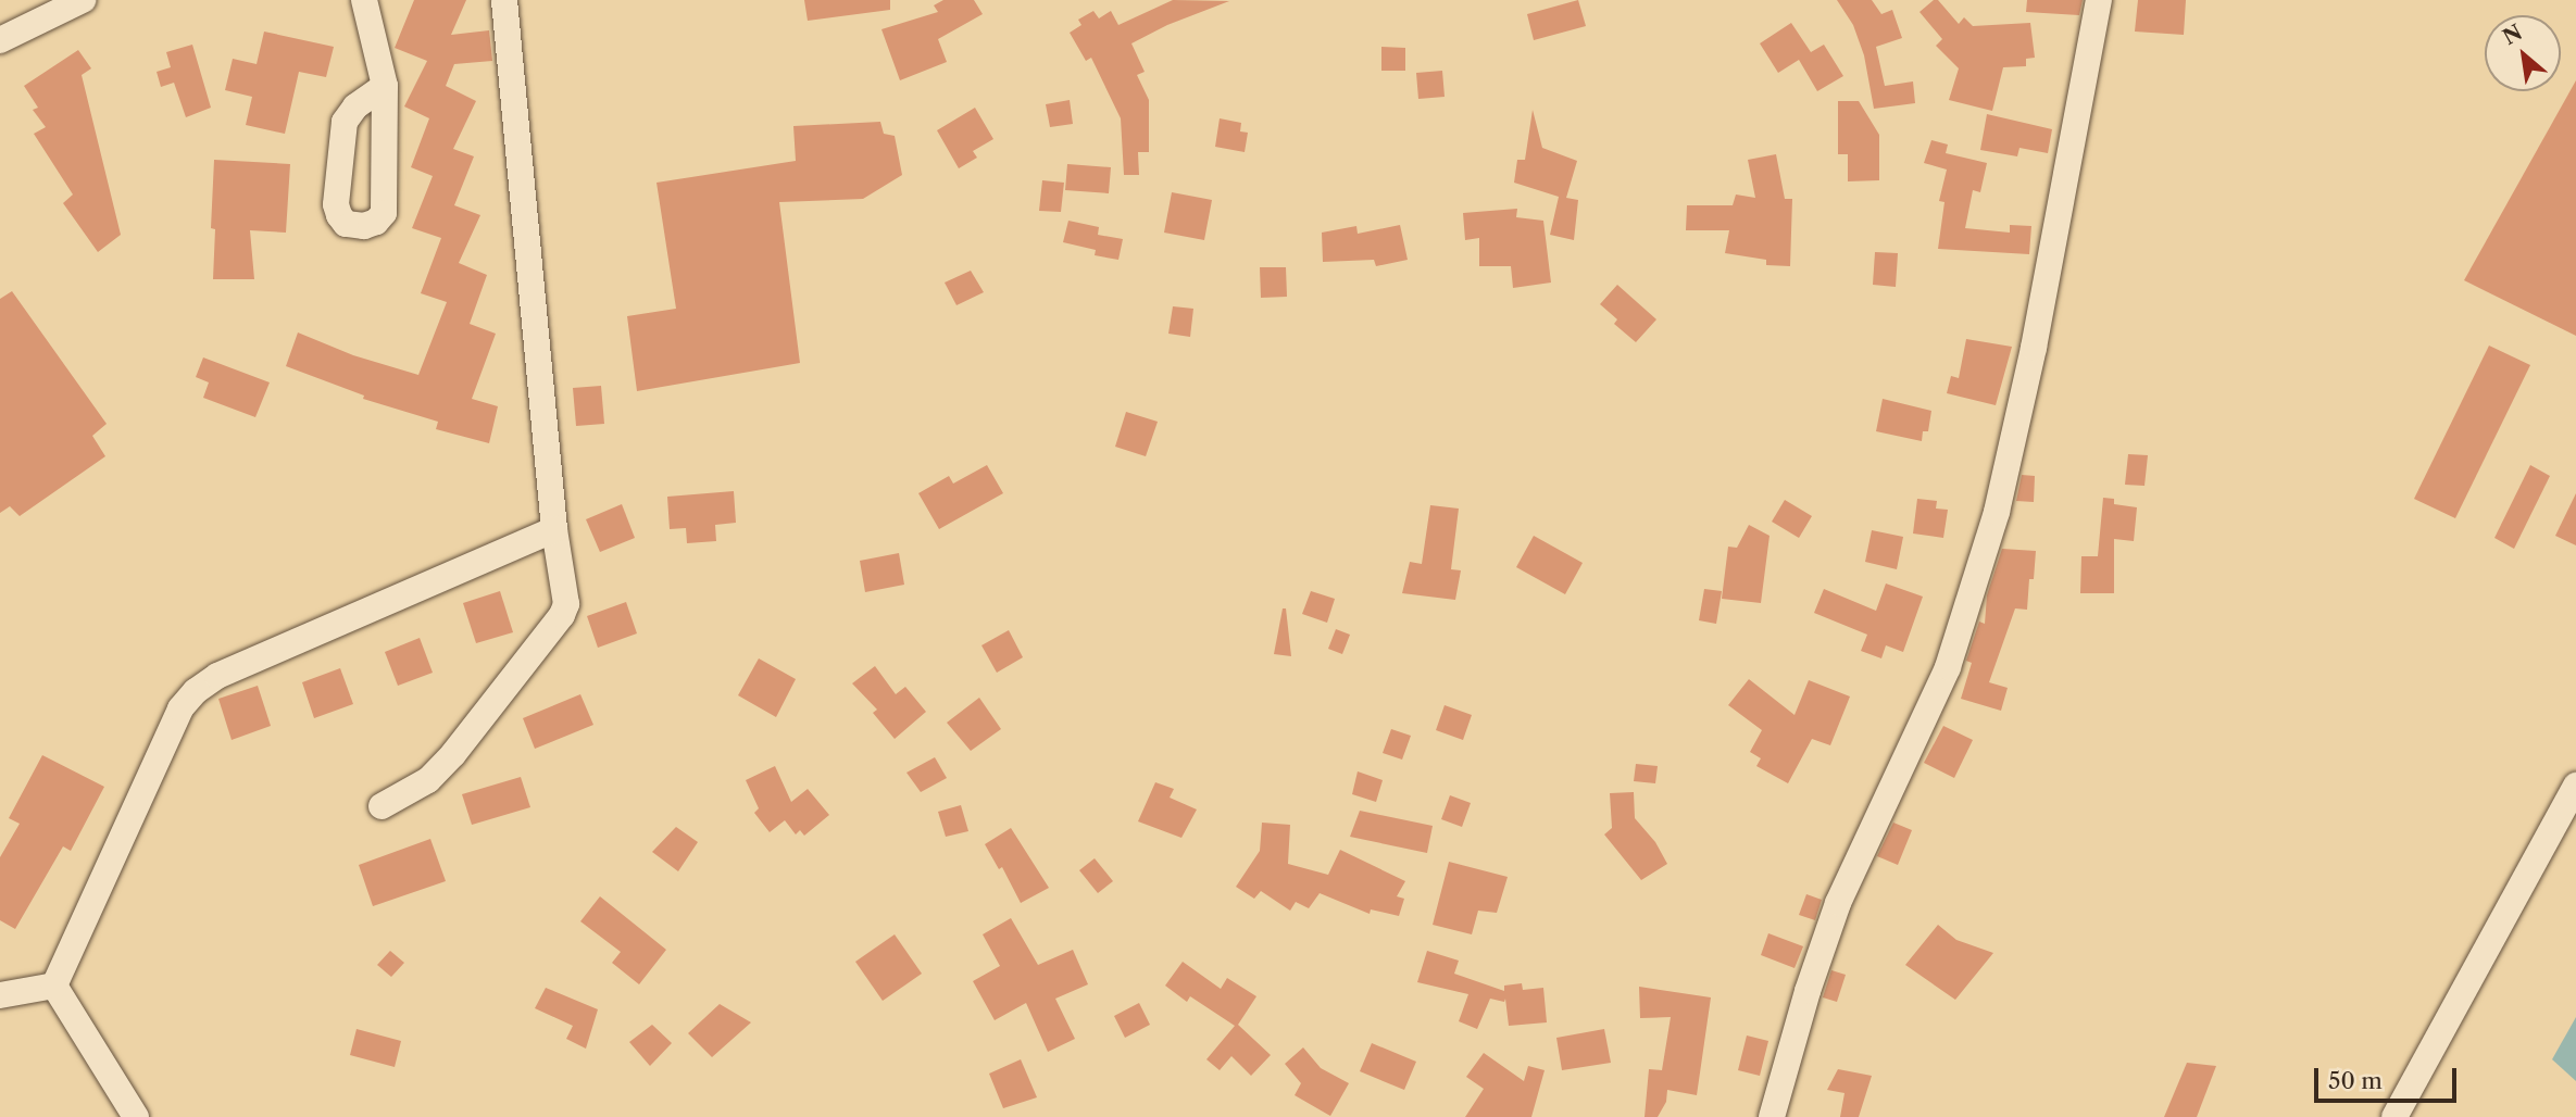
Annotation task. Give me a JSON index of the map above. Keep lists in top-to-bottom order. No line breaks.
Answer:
{"scale_bar":"50 m","north":"top left"}
